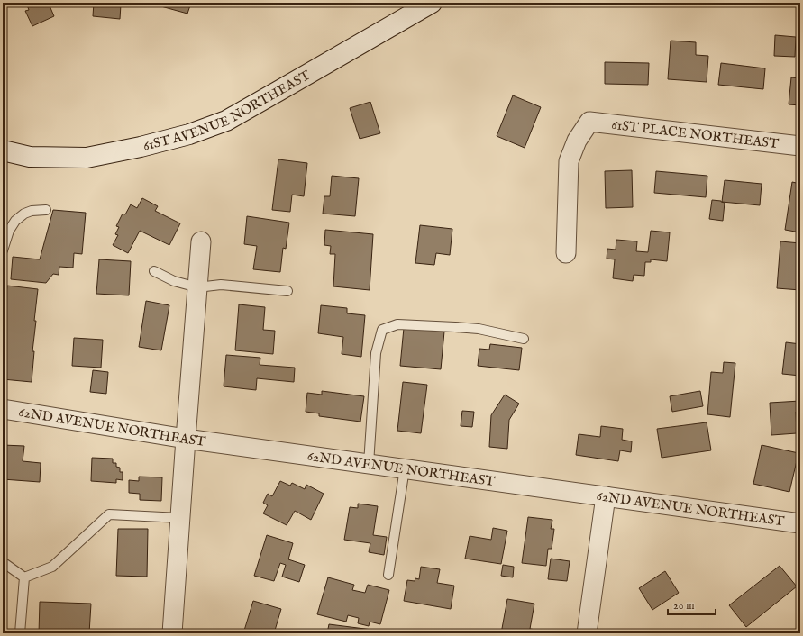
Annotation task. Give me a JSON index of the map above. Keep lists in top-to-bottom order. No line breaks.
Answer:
{"streets":{"main road":["61ST AVENUE NORTHEAST"],"street":["61ST PLACE NORTHEAST","62ND AVENUE NORTHEAST"]},"scale_bar":"20 m"}
